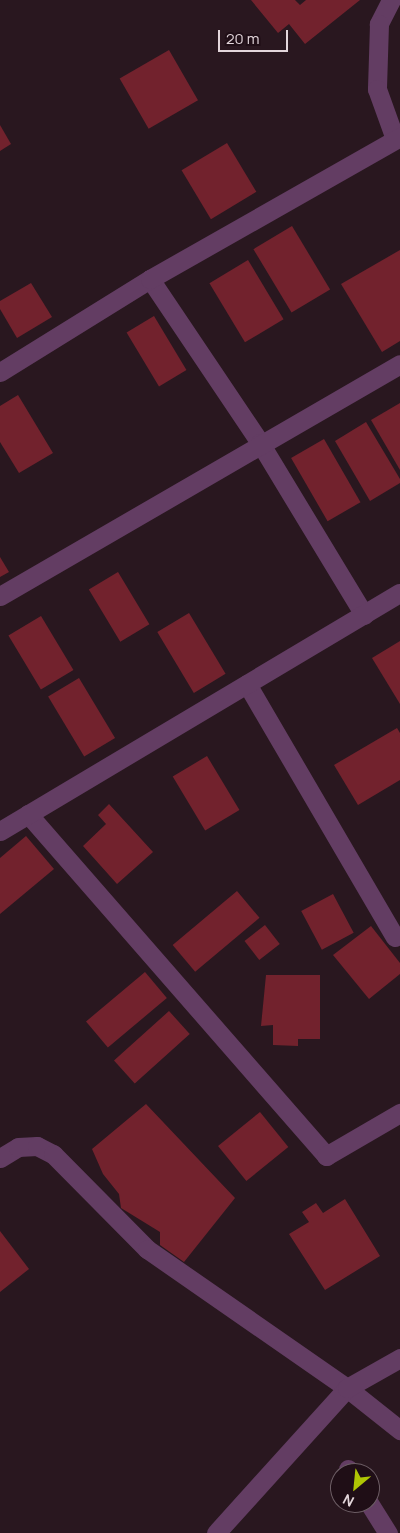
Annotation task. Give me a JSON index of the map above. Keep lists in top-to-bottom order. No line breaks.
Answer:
{"scale_bar":"20 m","north":"bottom left"}
